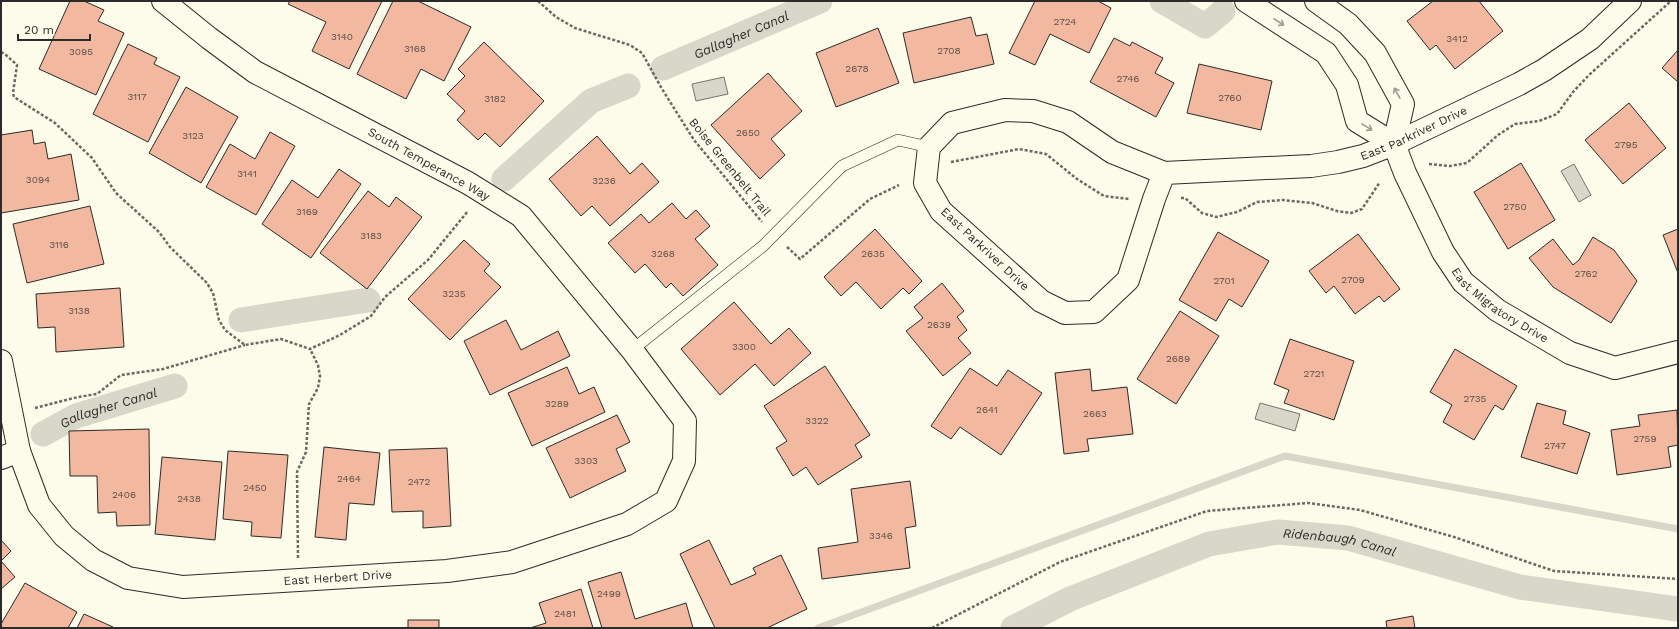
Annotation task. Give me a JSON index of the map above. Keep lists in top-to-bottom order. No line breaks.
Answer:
{"streets":{"street":["East Parkriver Drive","South Temperance Way","East Migratory Drive","East Herbert Drive"],"path":["Boise Greenbelt Trail"]},"crossings":[["East Parkriver Drive","East Migratory Drive"],["South Temperance Way","East Herbert Drive"]],"water":["Gallagher Canal","Ridenbaugh Canal"],"house_numbers":["2724","3140","3412","3168","2708","3095","2678","2746","3117","2760","3182","2650","3123","2795","3141","3094","3236","2750","3169","3183","3116","3268","2635","2762","2709","2701","3235","3138","2639","3300","2689","2721","2735","3289","2641","2663","3322","2759","2747","3303","2464","2472","2450","2406","2438","3346","2499","2481"],"scale_bar":"20 m"}
